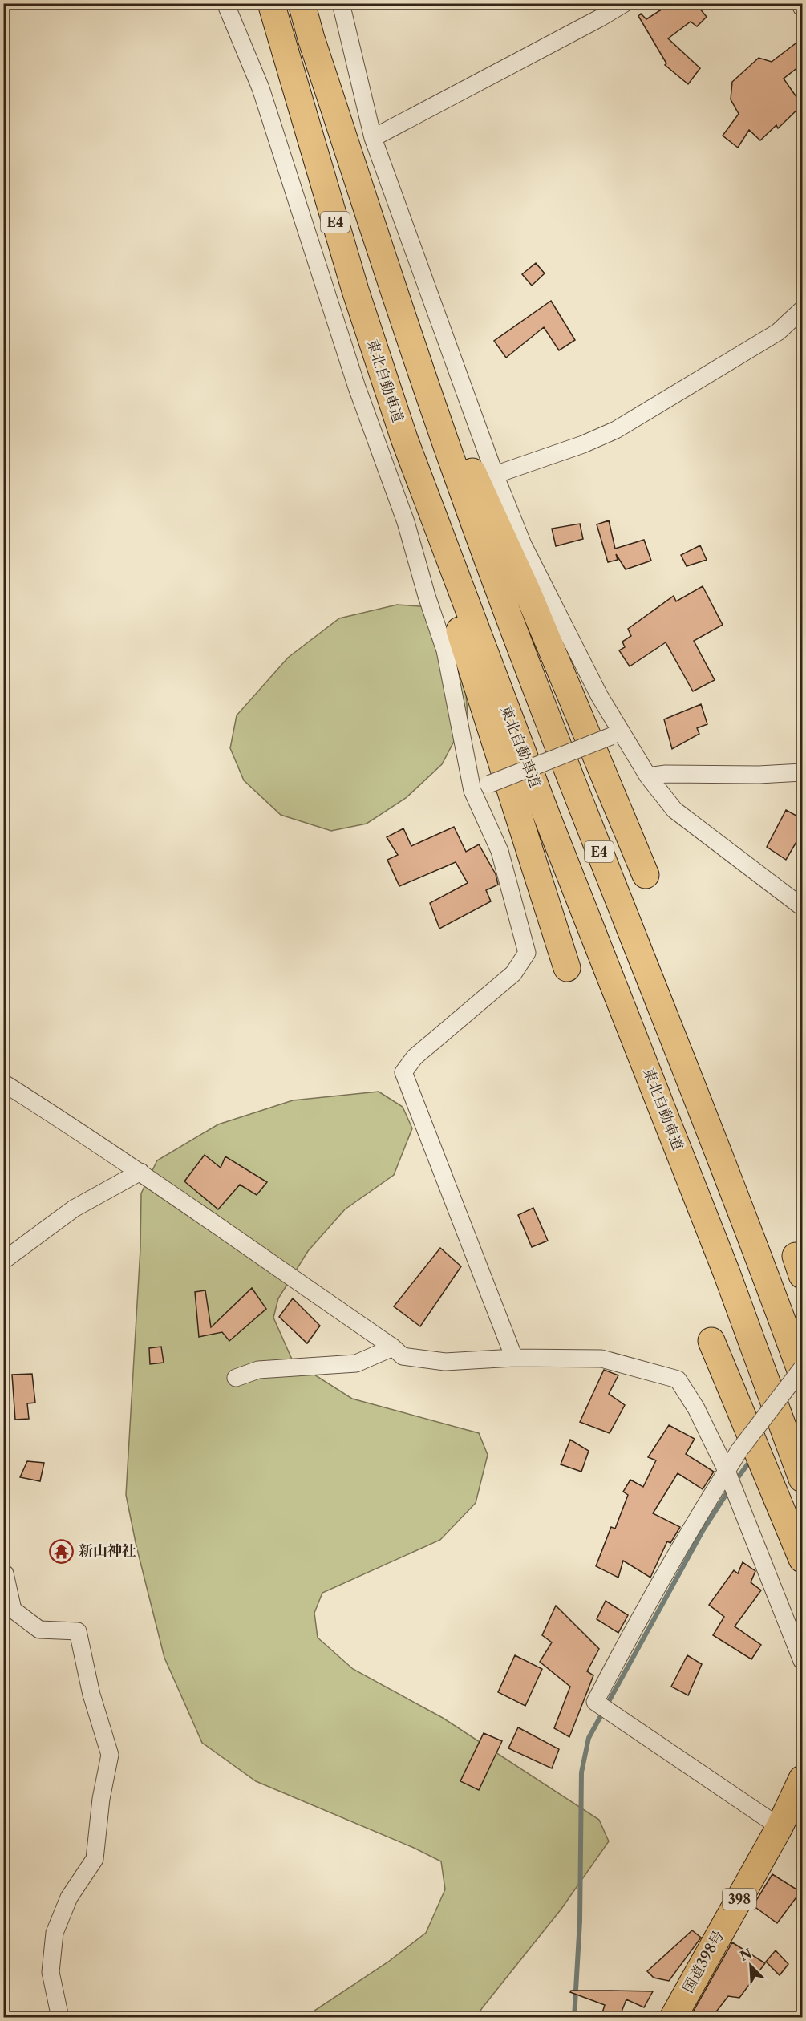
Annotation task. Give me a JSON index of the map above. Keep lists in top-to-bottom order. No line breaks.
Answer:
{"streets":{"highway":["E4","東北自動車道","398","国道398号"]},"places":{"temple":["新山神社"]},"north":"top left"}
